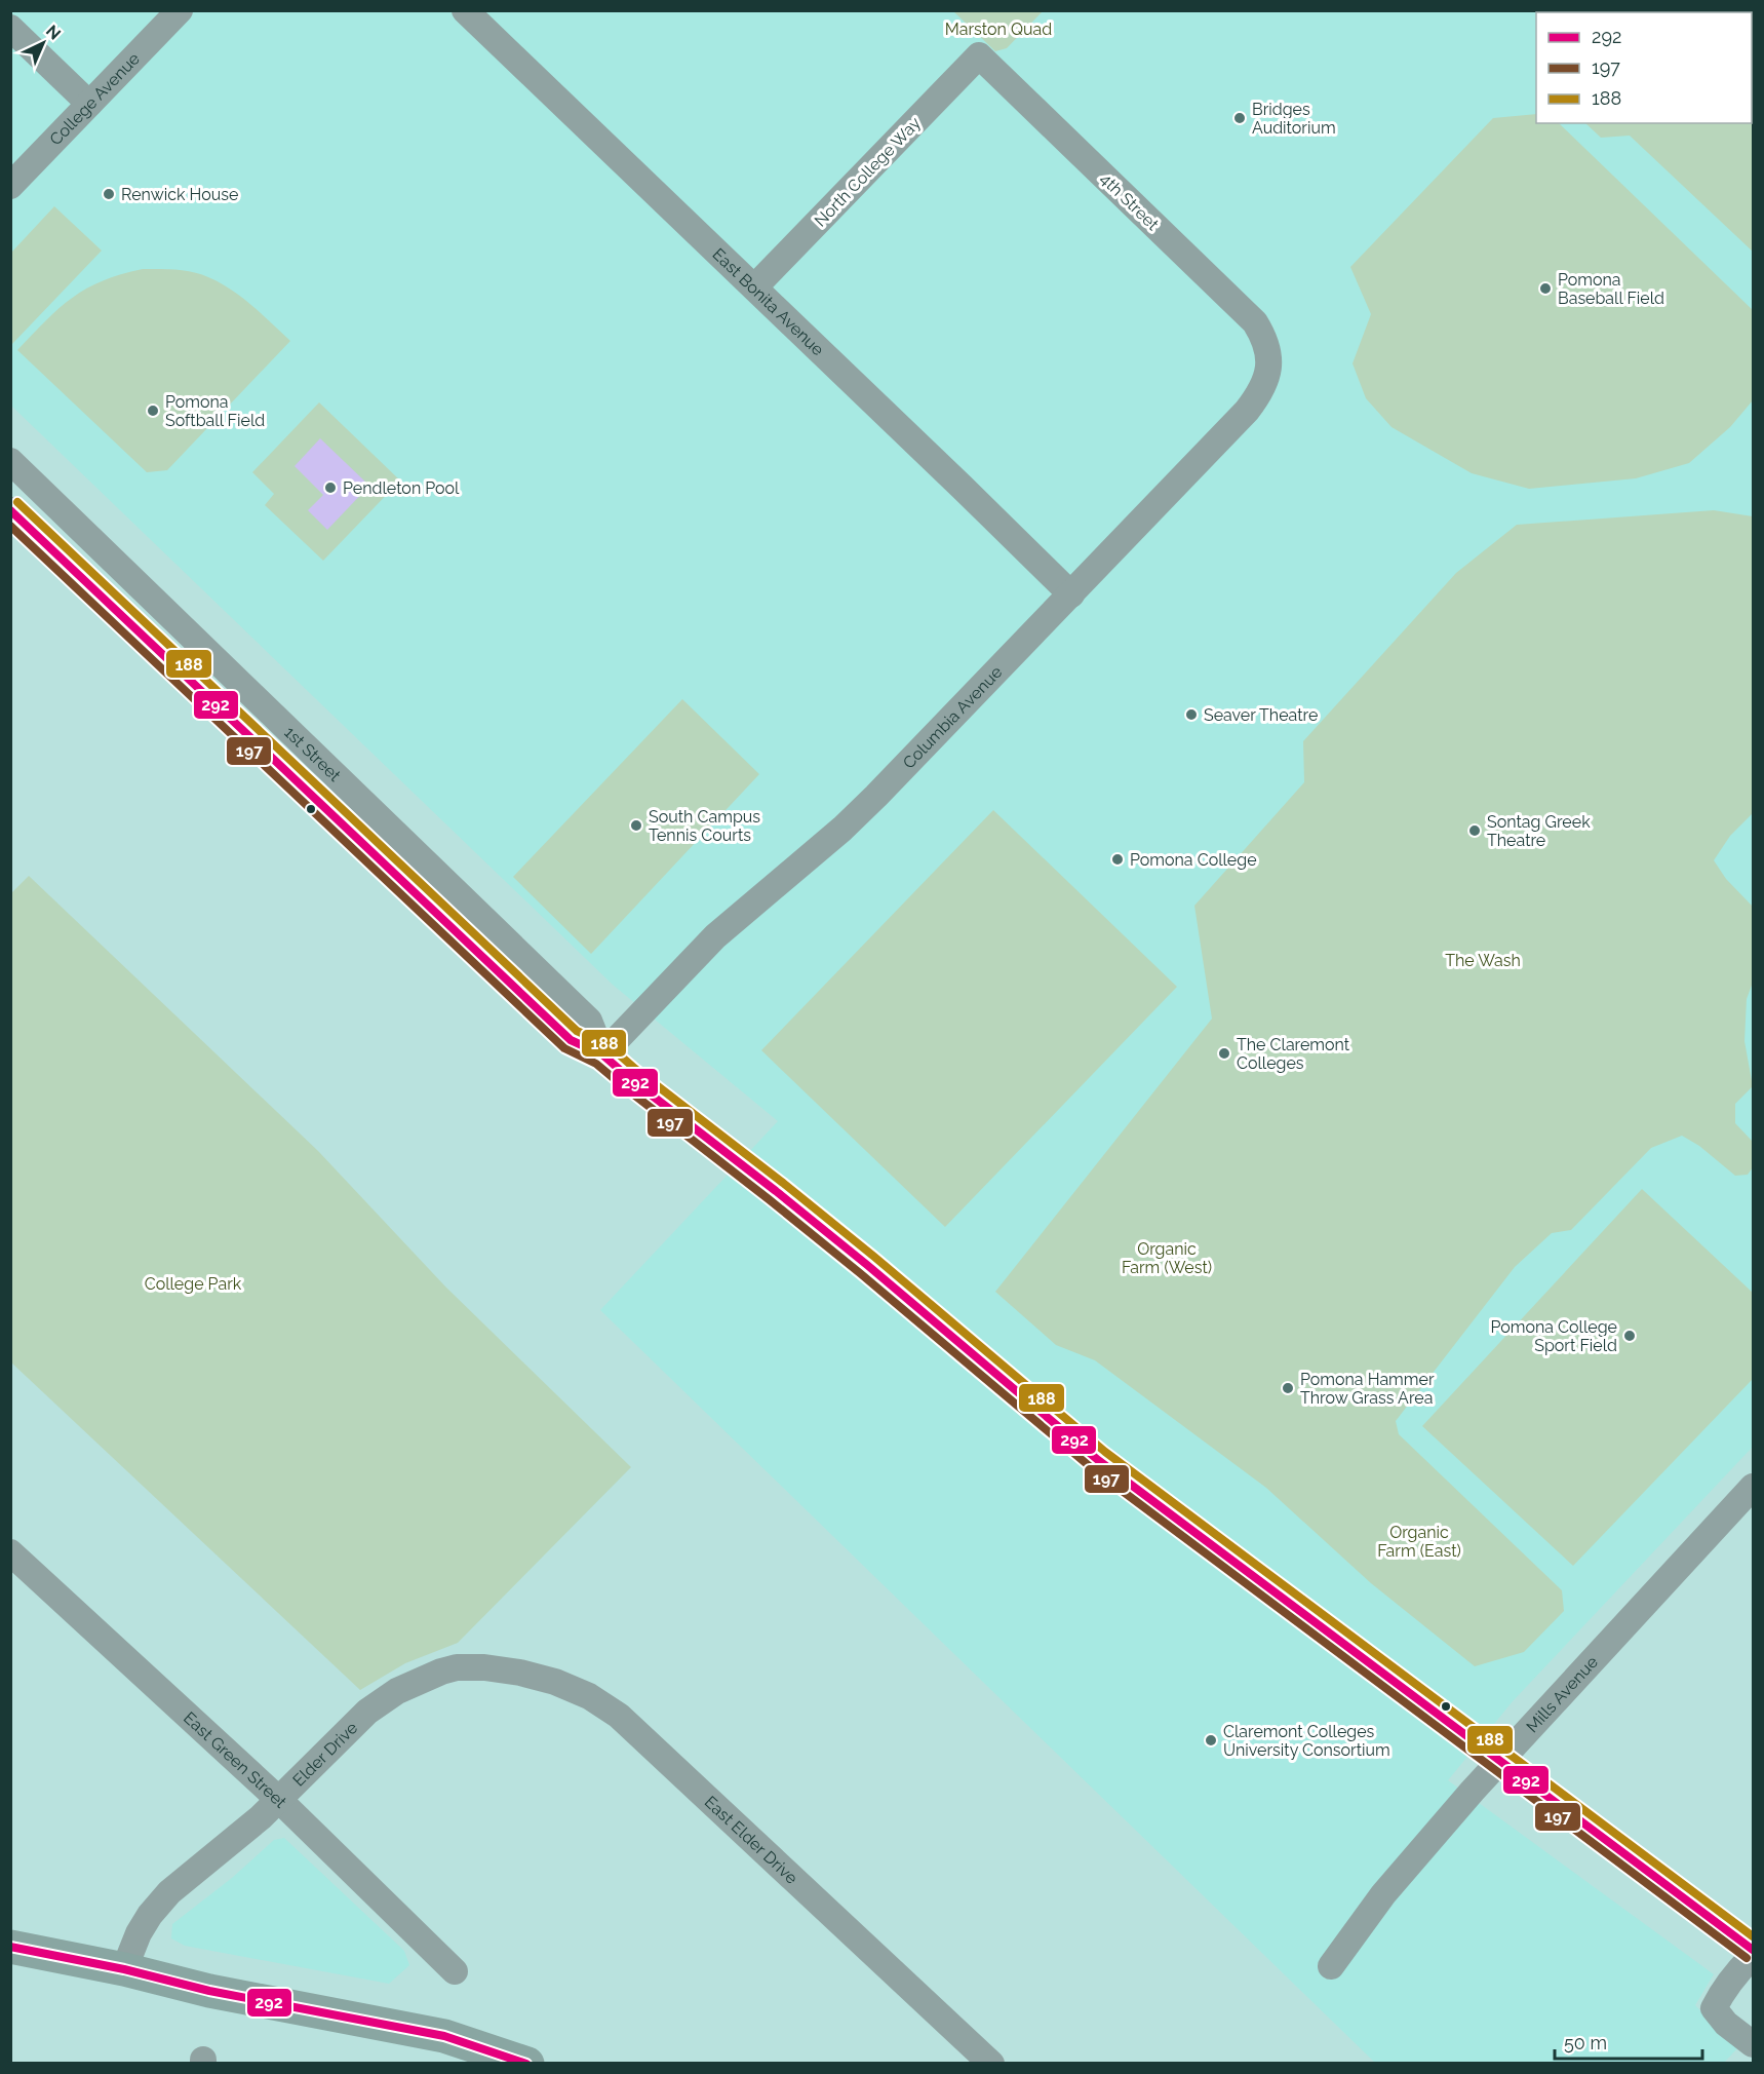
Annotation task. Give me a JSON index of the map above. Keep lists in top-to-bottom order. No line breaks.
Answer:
{"streets":{"street":["College Avenue","North College Way","4th Street","East Bonita Avenue","Columbia Avenue","1st Street","Mills Avenue","Elder Drive","East Green Street","East Elder Drive"]},"crossings":[["North College Way","4th Street"],["North College Way","East Bonita Avenue"],["4th Street","Columbia Avenue"],["East Bonita Avenue","Columbia Avenue"],["Columbia Avenue","1st Street"],["1st Street","Mills Avenue"],["Elder Drive","East Green Street"],["Elder Drive","East Elder Drive"]],"parks":["Marston Quad","The Wash","Organic Farm (West)","College Park","Organic Farm (East)"],"places":["Bridges Auditorium","Renwick House","Pomona Baseball Field","Pomona Softball Field","Pendleton Pool","Seaver Theatre","South Campus Tennis Courts","Sontag Greek Theatre","Pomona College","The Claremont Colleges","Pomona College Sport Field","Pomona Hammer Throw Grass Area","Claremont Colleges University Consortium"],"lines":["transit line 188","transit line 292","transit line 197"],"legend":["292","197","188"],"scale_bar":"50 m","north":"top right"}
